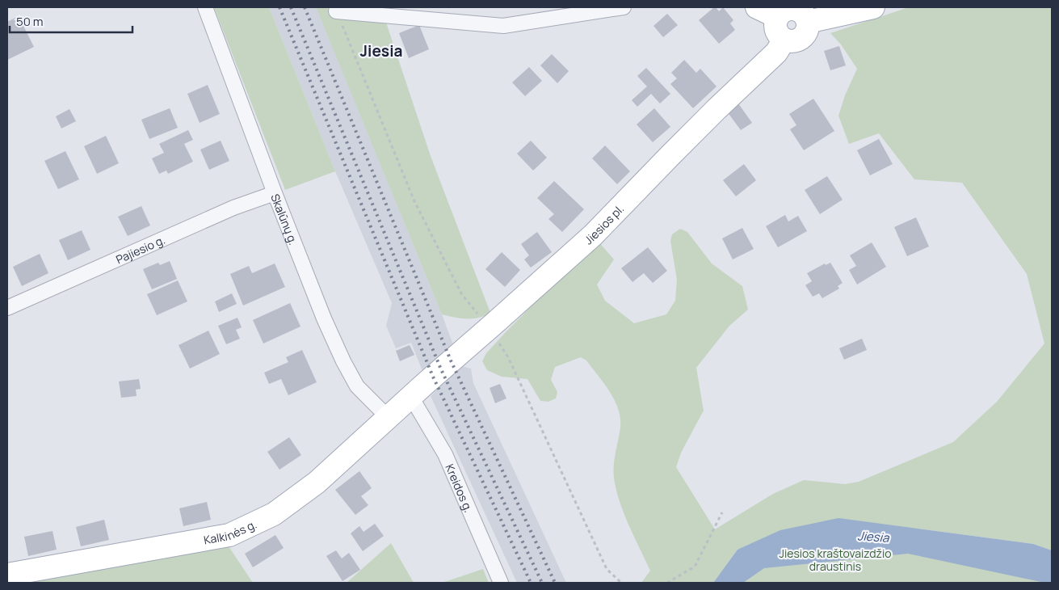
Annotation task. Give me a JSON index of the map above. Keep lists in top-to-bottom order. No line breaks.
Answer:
{"streets":{"main road":["Jiesios pl.","Kalkinės g."],"street":["Skalūnų g.","Pajiesio g.","Kreidos g."]},"crossings":[["Skalūnų g.","Pajiesio g."],["Skalūnų g.","Kalkinės g."],["Jiesios pl.","Kreidos g."],["Jiesios pl.","Kalkinės g."],["Kreidos g.","Kalkinės g."]],"districts":["Jiesia"],"water":["Jiesia"],"parks":["Jiesios kraštovaizdžio draustinis"],"scale_bar":"50 m"}
